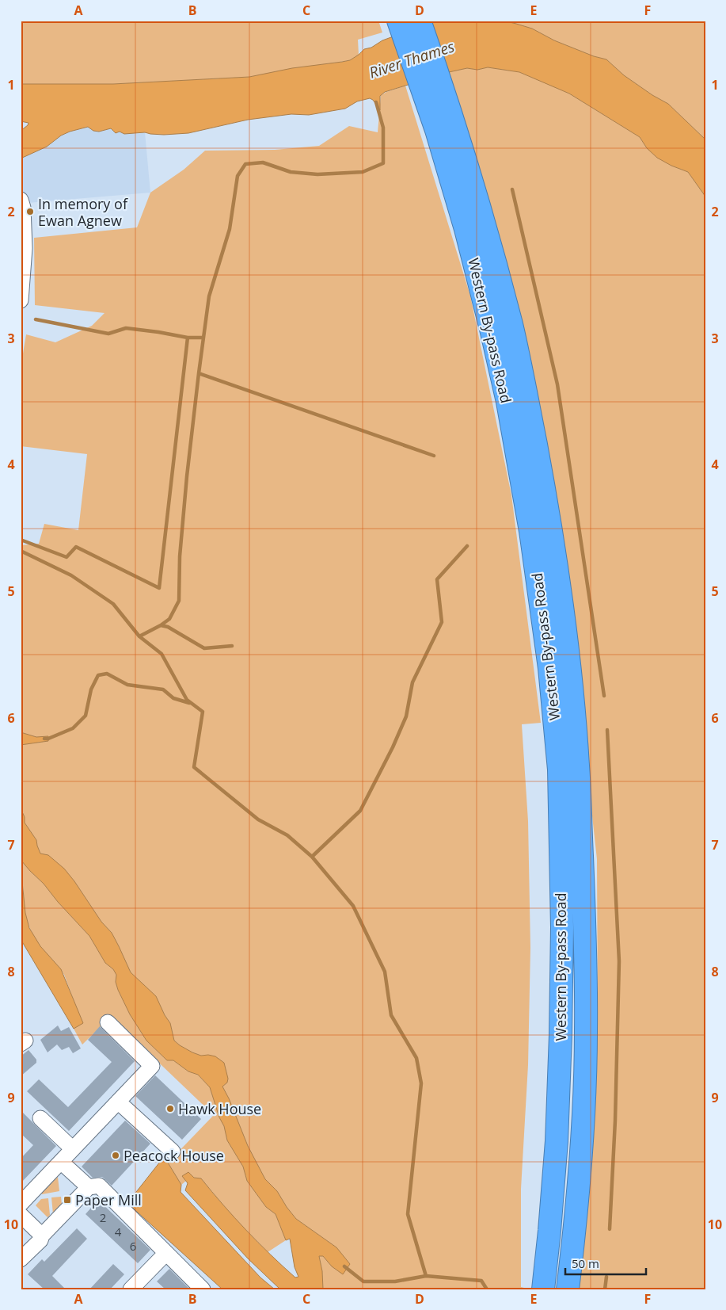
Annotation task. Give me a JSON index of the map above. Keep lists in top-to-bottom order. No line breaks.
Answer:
{"streets":{"highway":["Western By-pass Road"]},"water":["River Thames"],"places":{"other":["In memory of Ewan Agnew","Hawk House","Peacock House"],"transit":["Paper Mill"]},"house_numbers":["2","4","6"],"scale_bar":"50 m","grid":{"columns":["A","B","C","D","E","F"],"rows":["1","2","3","4","5","6","7","8","9","10"]}}
